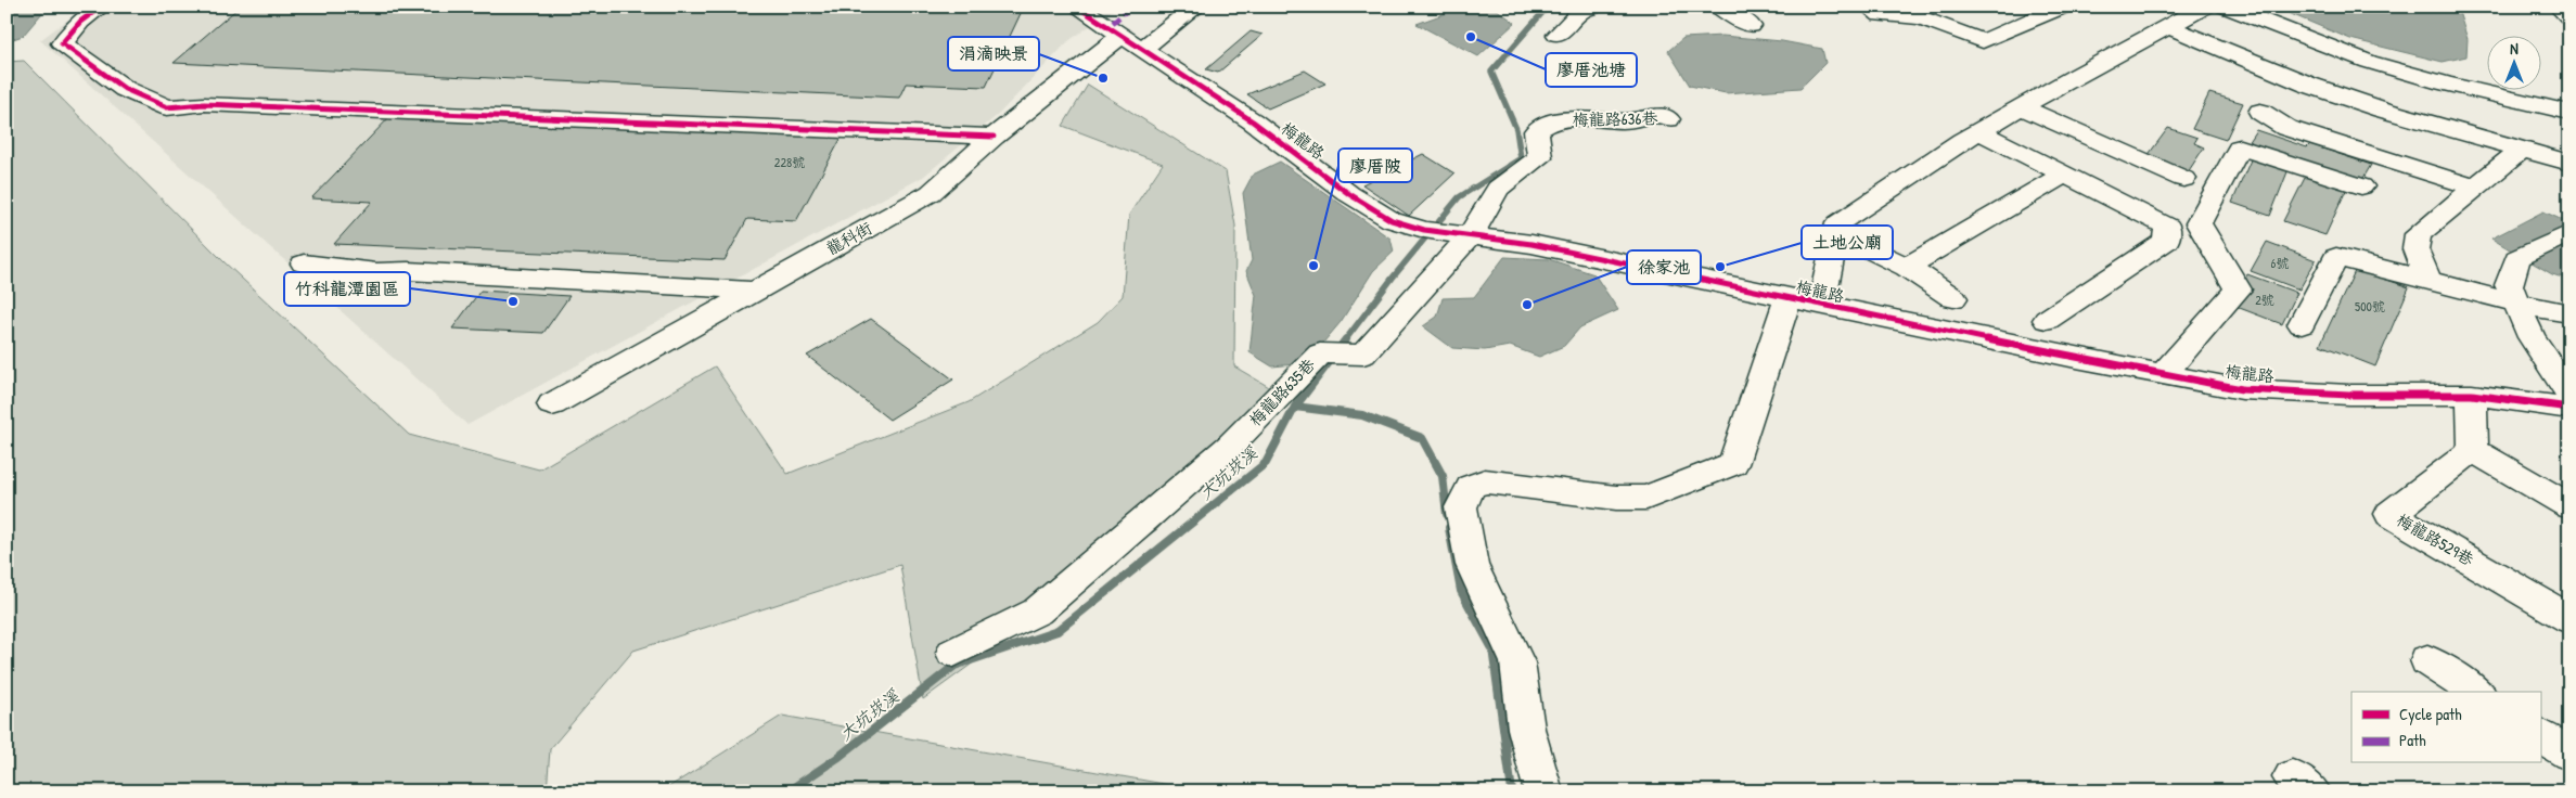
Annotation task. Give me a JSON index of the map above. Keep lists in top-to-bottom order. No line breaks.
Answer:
{"streets":{"street":["梅龍路636巷","梅龍路","龍科街","梅龍路635巷","梅龍路529巷"]},"crossings":[["梅龍路636巷","梅龍路"],["梅龍路636巷","梅龍路635巷"],["梅龍路","龍科街"],["梅龍路","梅龍路635巷"]],"water":["大坑崁溪"],"places":["廖厝池塘","涓滴映景","廖厝陂","土地公廟","竹科龍潭園區","徐家池"],"house_numbers":["228號","6號","2號","500號"],"legend":["Cycle path","Path"],"north":"top"}
